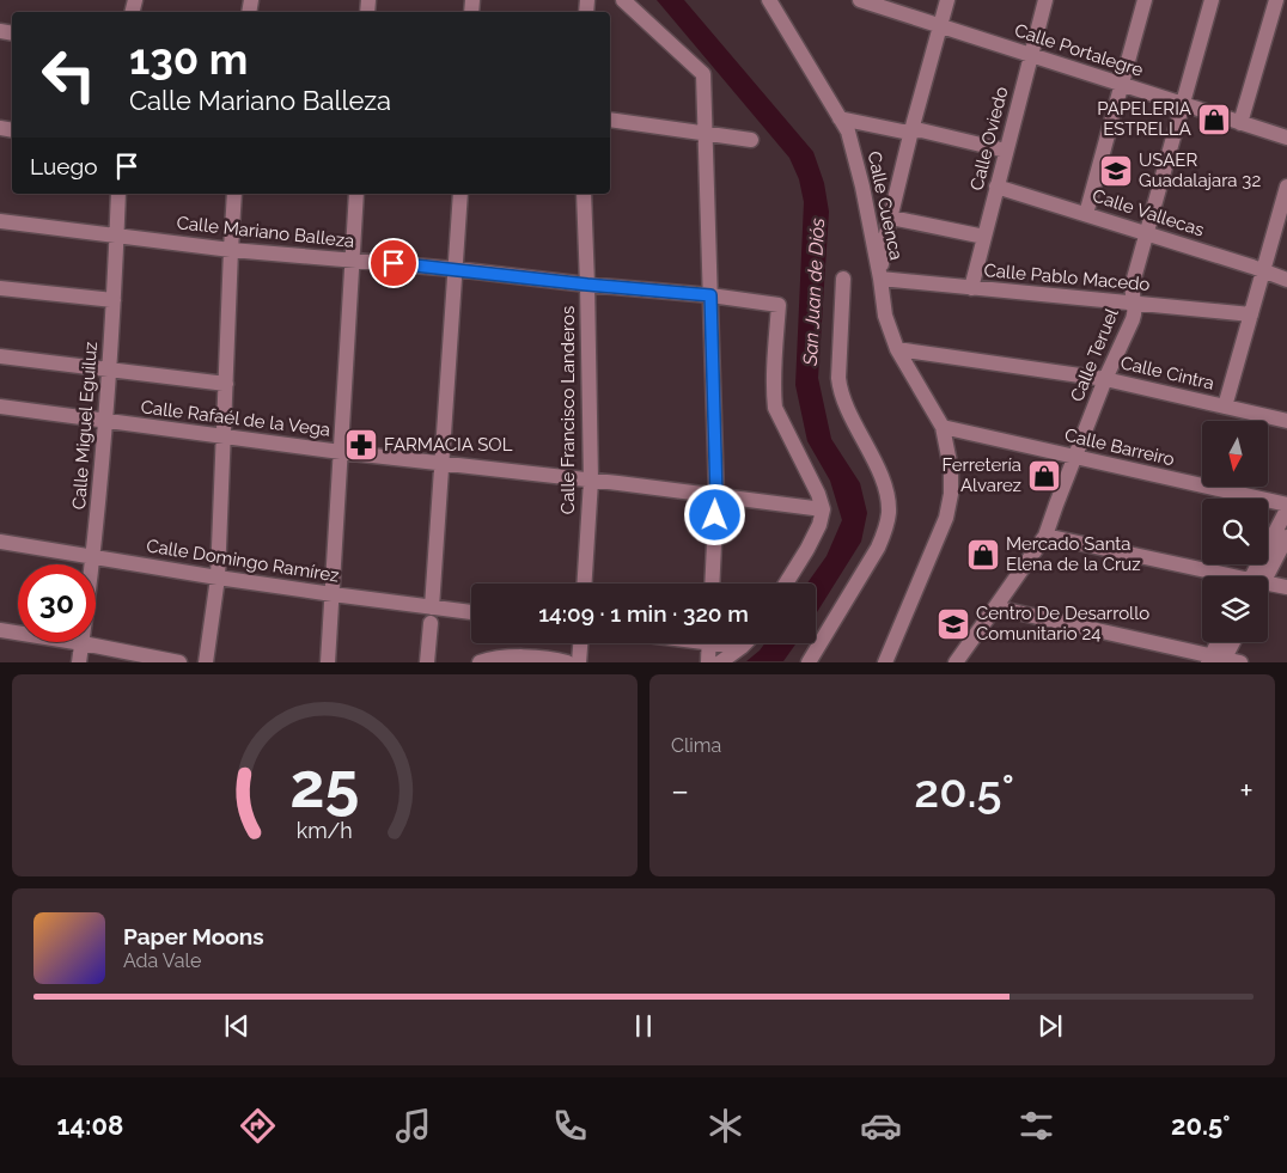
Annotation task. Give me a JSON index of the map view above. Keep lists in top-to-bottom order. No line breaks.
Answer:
{"streets":{"street":["Calle Portalegre","Calle Oviedo","Calle Cuenca","Calle Vallecas","Calle Mariano Balleza","Calle Pablo Macedo","Calle Teruel","Calle Cintra","Calle Francisco Landeros","Calle Rafaél de la Vega","Calle Miguel Eguiluz","Calle Barreiro","Calle Domingo Ramírez"]},"crossings":[["Calle Portalegre","Calle Oviedo"],["Calle Portalegre","Calle Teruel"],["Calle Oviedo","Calle Vallecas"],["Calle Oviedo","Calle Pablo Macedo"],["Calle Cuenca","Calle Pablo Macedo"],["Calle Cuenca","Calle Cintra"],["Calle Cuenca","Calle Barreiro"],["Calle Vallecas","Calle Teruel"],["Calle Mariano Balleza","Calle Francisco Landeros"],["Calle Mariano Balleza","Calle Rafaél de la Vega"],["Calle Mariano Balleza","Calle Miguel Eguiluz"],["Calle Pablo Macedo","Calle Teruel"],["Calle Teruel","Calle Cintra"],["Calle Teruel","Calle Barreiro"],["Calle Francisco Landeros","Calle Rafaél de la Vega"],["Calle Rafaél de la Vega","Calle Miguel Eguiluz"],["Calle Miguel Eguiluz","Calle Domingo Ramírez"]],"water":["San Juan de Diós"],"places":{"shop":["PAPELERIA ESTRELLA","Ferretería Alvarez","Mercado Santa Elena de la Cruz"],"school or university":["USAER Guadalajara 32","Centro De Desarrollo Comunitario 24"],"pharmacy":["FARMACIA SOL"]},"north":"bottom","page":{"turn":["130 m","Calle Mariano Balleza"],"then":"Luego","limit":"30","trip":"14:09 · 1 min · 320 m","tile":"Clima","heat":["−","20.5°","+"],"song":["Paper Moons","Ada Vale"],"tabs":["14:08","20.5°"],"gauge":["25","km/h"]}}
